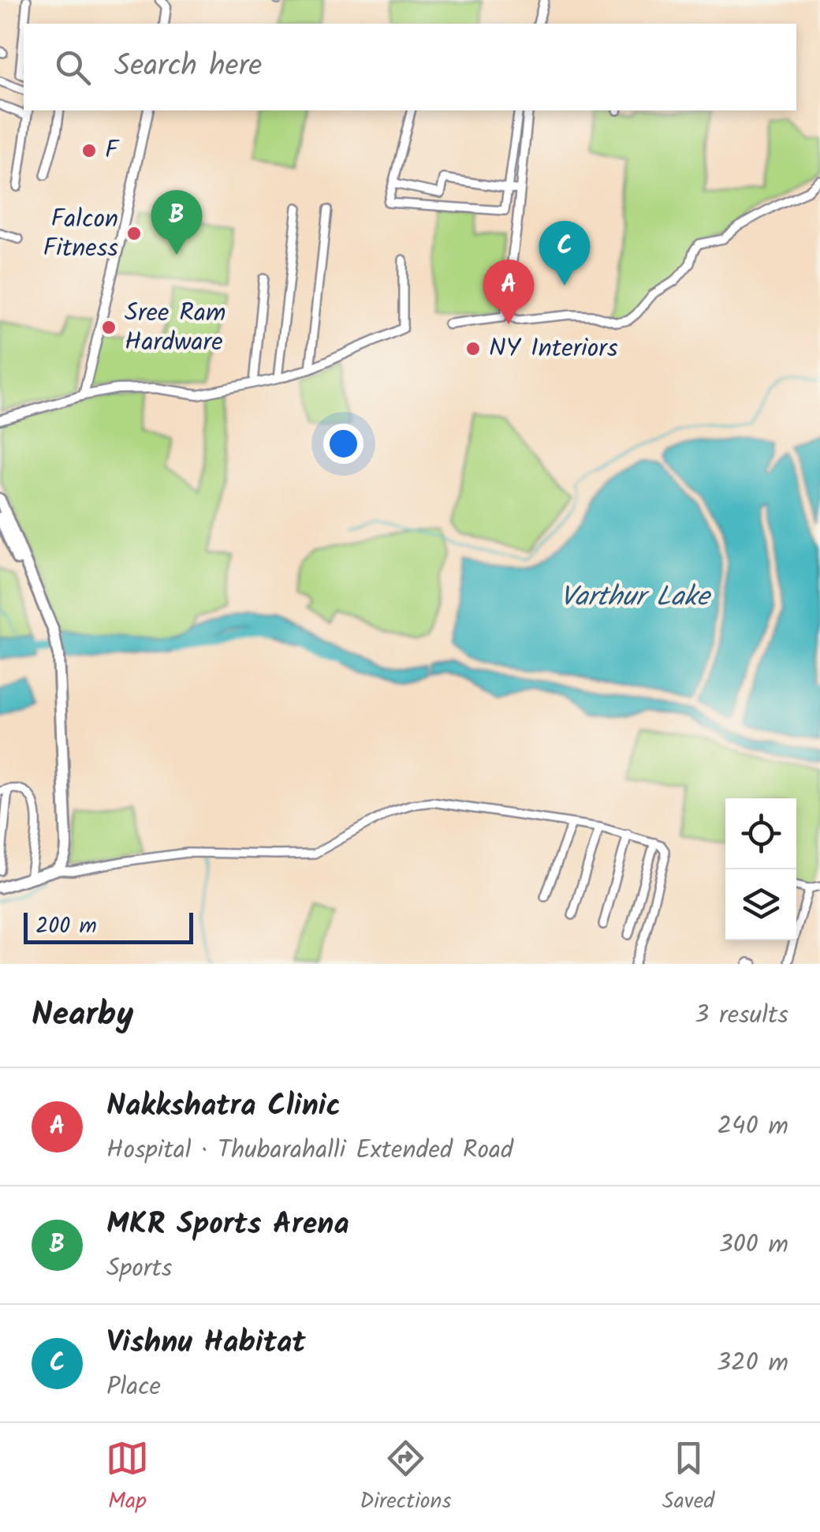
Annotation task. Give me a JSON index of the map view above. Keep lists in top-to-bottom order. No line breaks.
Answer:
{"water":["Varthur Lake"],"places":["F","Falcon Fitness","Sree Ram Hardware","NY Interiors"],"scale_bar":"200 m","page":{"search":"Search here","pins":["B","C","A"],"scale":"200 m","heading":["Nearby","3 results"],"list":[{"mark":"A","name":"Nakkshatra Clinic","note":"Hospital · Thubarahalli Extended Road","value":"240 m"},{"mark":"B","name":"MKR Sports Arena","note":"Sports","value":"300 m"},{"mark":"C","name":"Vishnu Habitat","note":"Place","value":"320 m"}],"nav":["Map","Directions","Saved"]}}
